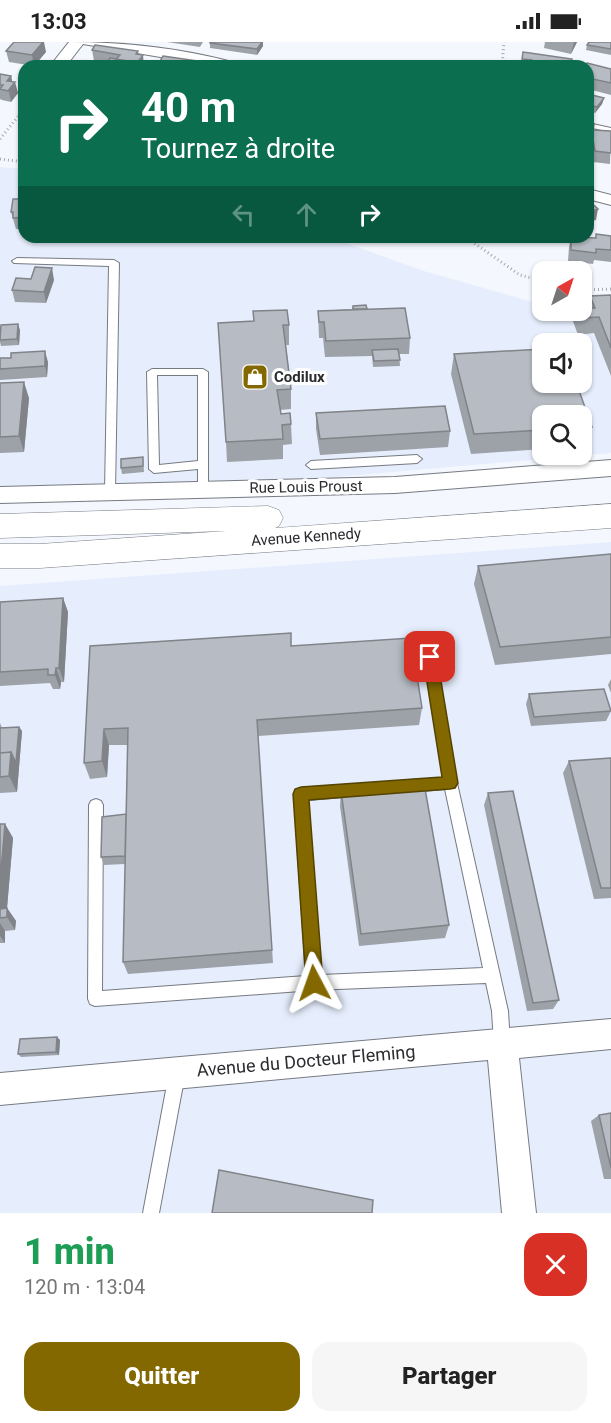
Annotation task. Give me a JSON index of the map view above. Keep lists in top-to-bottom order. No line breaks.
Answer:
{"streets":{"main road":["Avenue Kennedy"],"street":["Rue Louis Proust","Avenue du Docteur Fleming"]},"places":{"shop":["Codilux"]},"north":"top right","page":{"status":"13:03","turn":["40 m","Tournez à droite"],"heading":["1 min","120 m · 13:04"],"buttons":["Quitter","Partager"]}}
